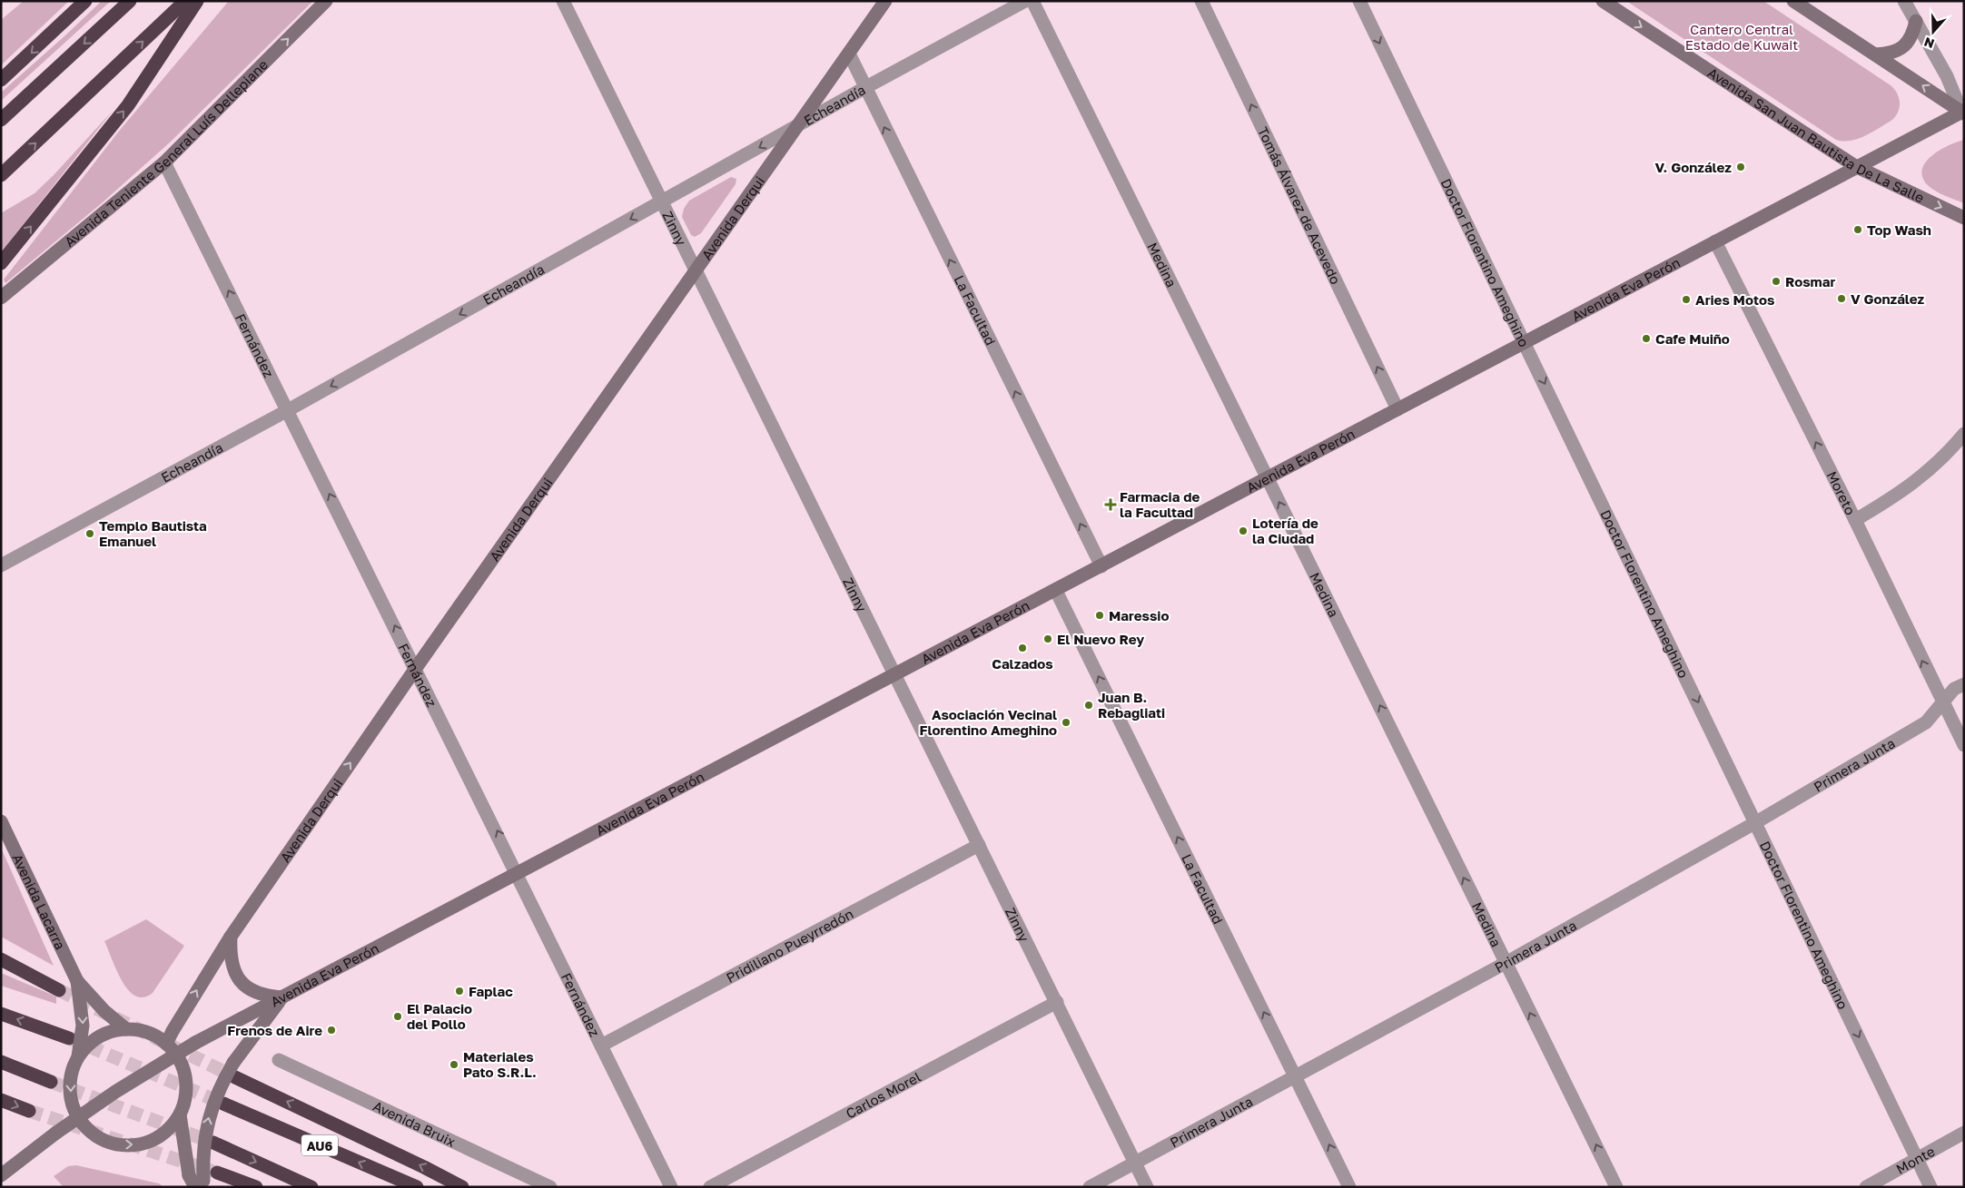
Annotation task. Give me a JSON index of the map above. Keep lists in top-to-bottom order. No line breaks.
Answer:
{"streets":{"highway":["AU6"],"main road":["Avenida San Juan Bautista De La Salle","Avenida Teniente General Luís Dellepiane","Avenida Derqui","Avenida Eva Perón","Avenida Lacarra"],"street":["Echeandía","Tomás Álvarez de Acevedo","Zinny","Doctor Florentino Ameghino","Medina","La Facultad","Fernández","Moreto","Primera Junta","Pridiliano Pueyrredón","Carlos Morel","Avenida Bruix","Monte"]},"crossings":[["Echeandía","Avenida Derqui"],["Echeandía","Zinny"],["Echeandía","La Facultad"],["Echeandía","Fernández"],["Avenida San Juan Bautista De La Salle","Avenida Eva Perón"],["Avenida Teniente General Luís Dellepiane","Fernández"],["Tomás Álvarez de Acevedo","Avenida Eva Perón"],["Avenida Derqui","Zinny"],["Avenida Derqui","La Facultad"],["Avenida Derqui","Fernández"],["Zinny","Avenida Eva Perón"],["Zinny","Primera Junta"],["Zinny","Pridiliano Pueyrredón"],["Zinny","Carlos Morel"],["Doctor Florentino Ameghino","Avenida Eva Perón"],["Doctor Florentino Ameghino","Primera Junta"],["Doctor Florentino Ameghino","Monte"],["Medina","Avenida Eva Perón"],["Medina","Primera Junta"],["Avenida Eva Perón","La Facultad"],["Avenida Eva Perón","Fernández"],["Avenida Eva Perón","Moreto"],["Avenida Eva Perón","Avenida Lacarra"],["La Facultad","Primera Junta"],["Fernández","Pridiliano Pueyrredón"],["Moreto","Primera Junta"]],"one_way":["Echeandía","Avenida Teniente General Luís Dellepiane","Tomás Álvarez de Acevedo","Avenida Derqui","Doctor Florentino Ameghino","Medina","La Facultad","Fernández","Moreto","Avenida Lacarra"],"parks":["Cantero Central Estado de Kuwait"],"places":{"other":["V. González","Top Wash","Rosmar","V González","Aries Motos","Cafe Muiño","Lotería de la Ciudad","Templo Bautista Emanuel","Maressio","El Nuevo Rey","Calzados","Juan B. Rebagliati","Asociación Vecinal Florentino Ameghino","Faplac","El Palacio del Pollo","Frenos de Aire","Materiales Pato S.R.L."],"health":["Farmacia de la Facultad"]},"north":"bottom"}
